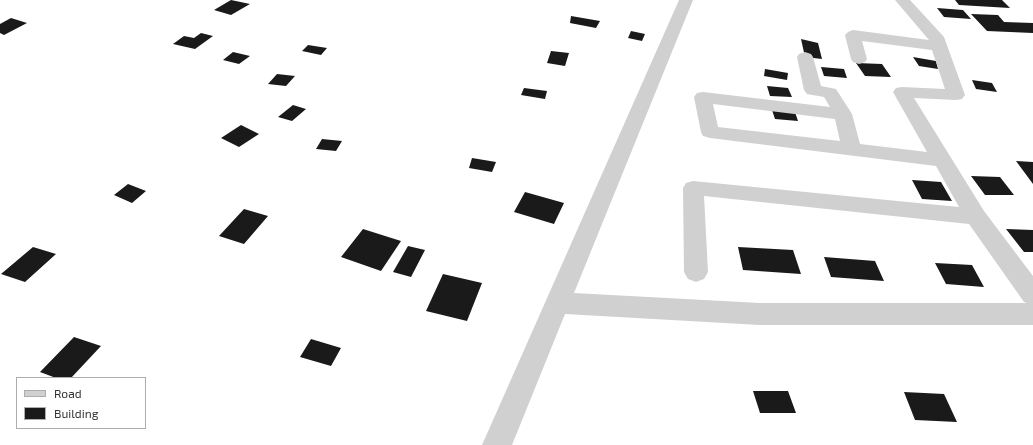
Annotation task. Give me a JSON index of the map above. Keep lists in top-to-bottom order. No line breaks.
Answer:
{"legend":["Road","Building"]}
